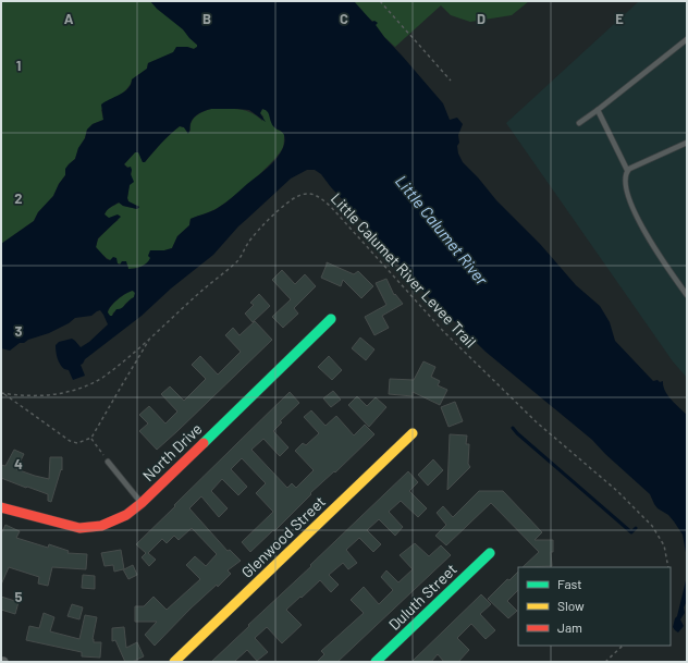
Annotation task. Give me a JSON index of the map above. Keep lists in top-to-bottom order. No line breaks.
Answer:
{"streets":{"street":["North Drive","Glenwood Street","Duluth Street"],"path":["Little Calumet River Levee Trail"]},"water":["Little Calumet River"],"legend":["Fast","Slow","Jam"],"grid":{"columns":["A","B","C","D","E"],"rows":["1","2","3","4","5"]}}
